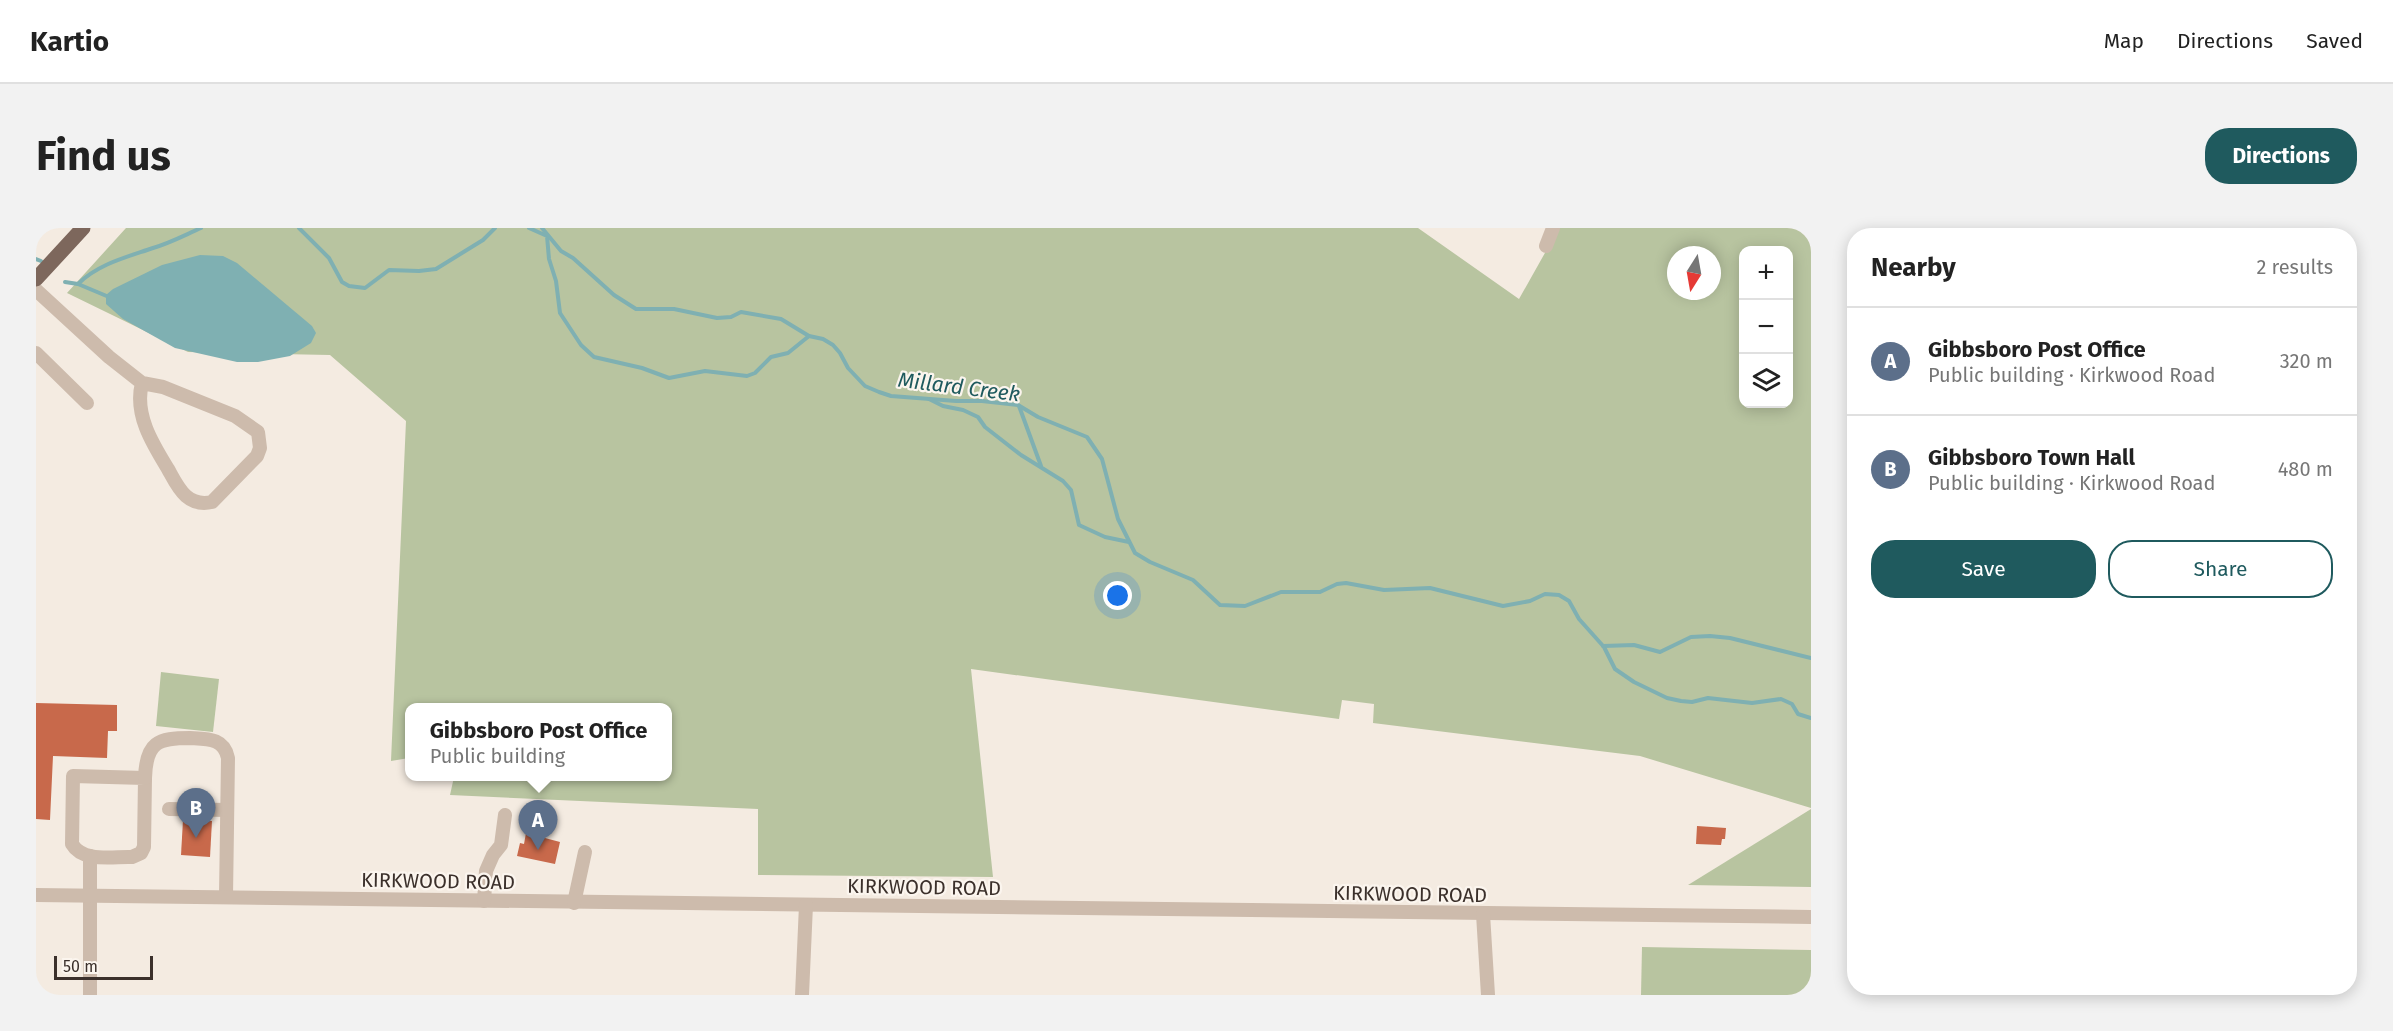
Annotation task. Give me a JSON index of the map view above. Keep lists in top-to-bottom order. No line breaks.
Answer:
{"streets":{"street":["KIRKWOOD ROAD"]},"water":["Millard Creek"],"scale_bar":"50 m","north":"bottom","page":{"header":"Kartio","nav":["Map","Directions","Saved"],"buttons":["Directions",["Save","Share"]],"title":"Find us","heading":["Nearby","2 results"],"map_buttons":["+","−"],"list":[{"mark":"A","name":"Gibbsboro Post Office","note":"Public building · Kirkwood Road","value":"320 m"},{"mark":"B","name":"Gibbsboro Town Hall","note":"Public building · Kirkwood Road","value":"480 m"}],"popup":["Gibbsboro Post Office","Public building"],"pins":["B","A"],"scale":"50 m"}}
